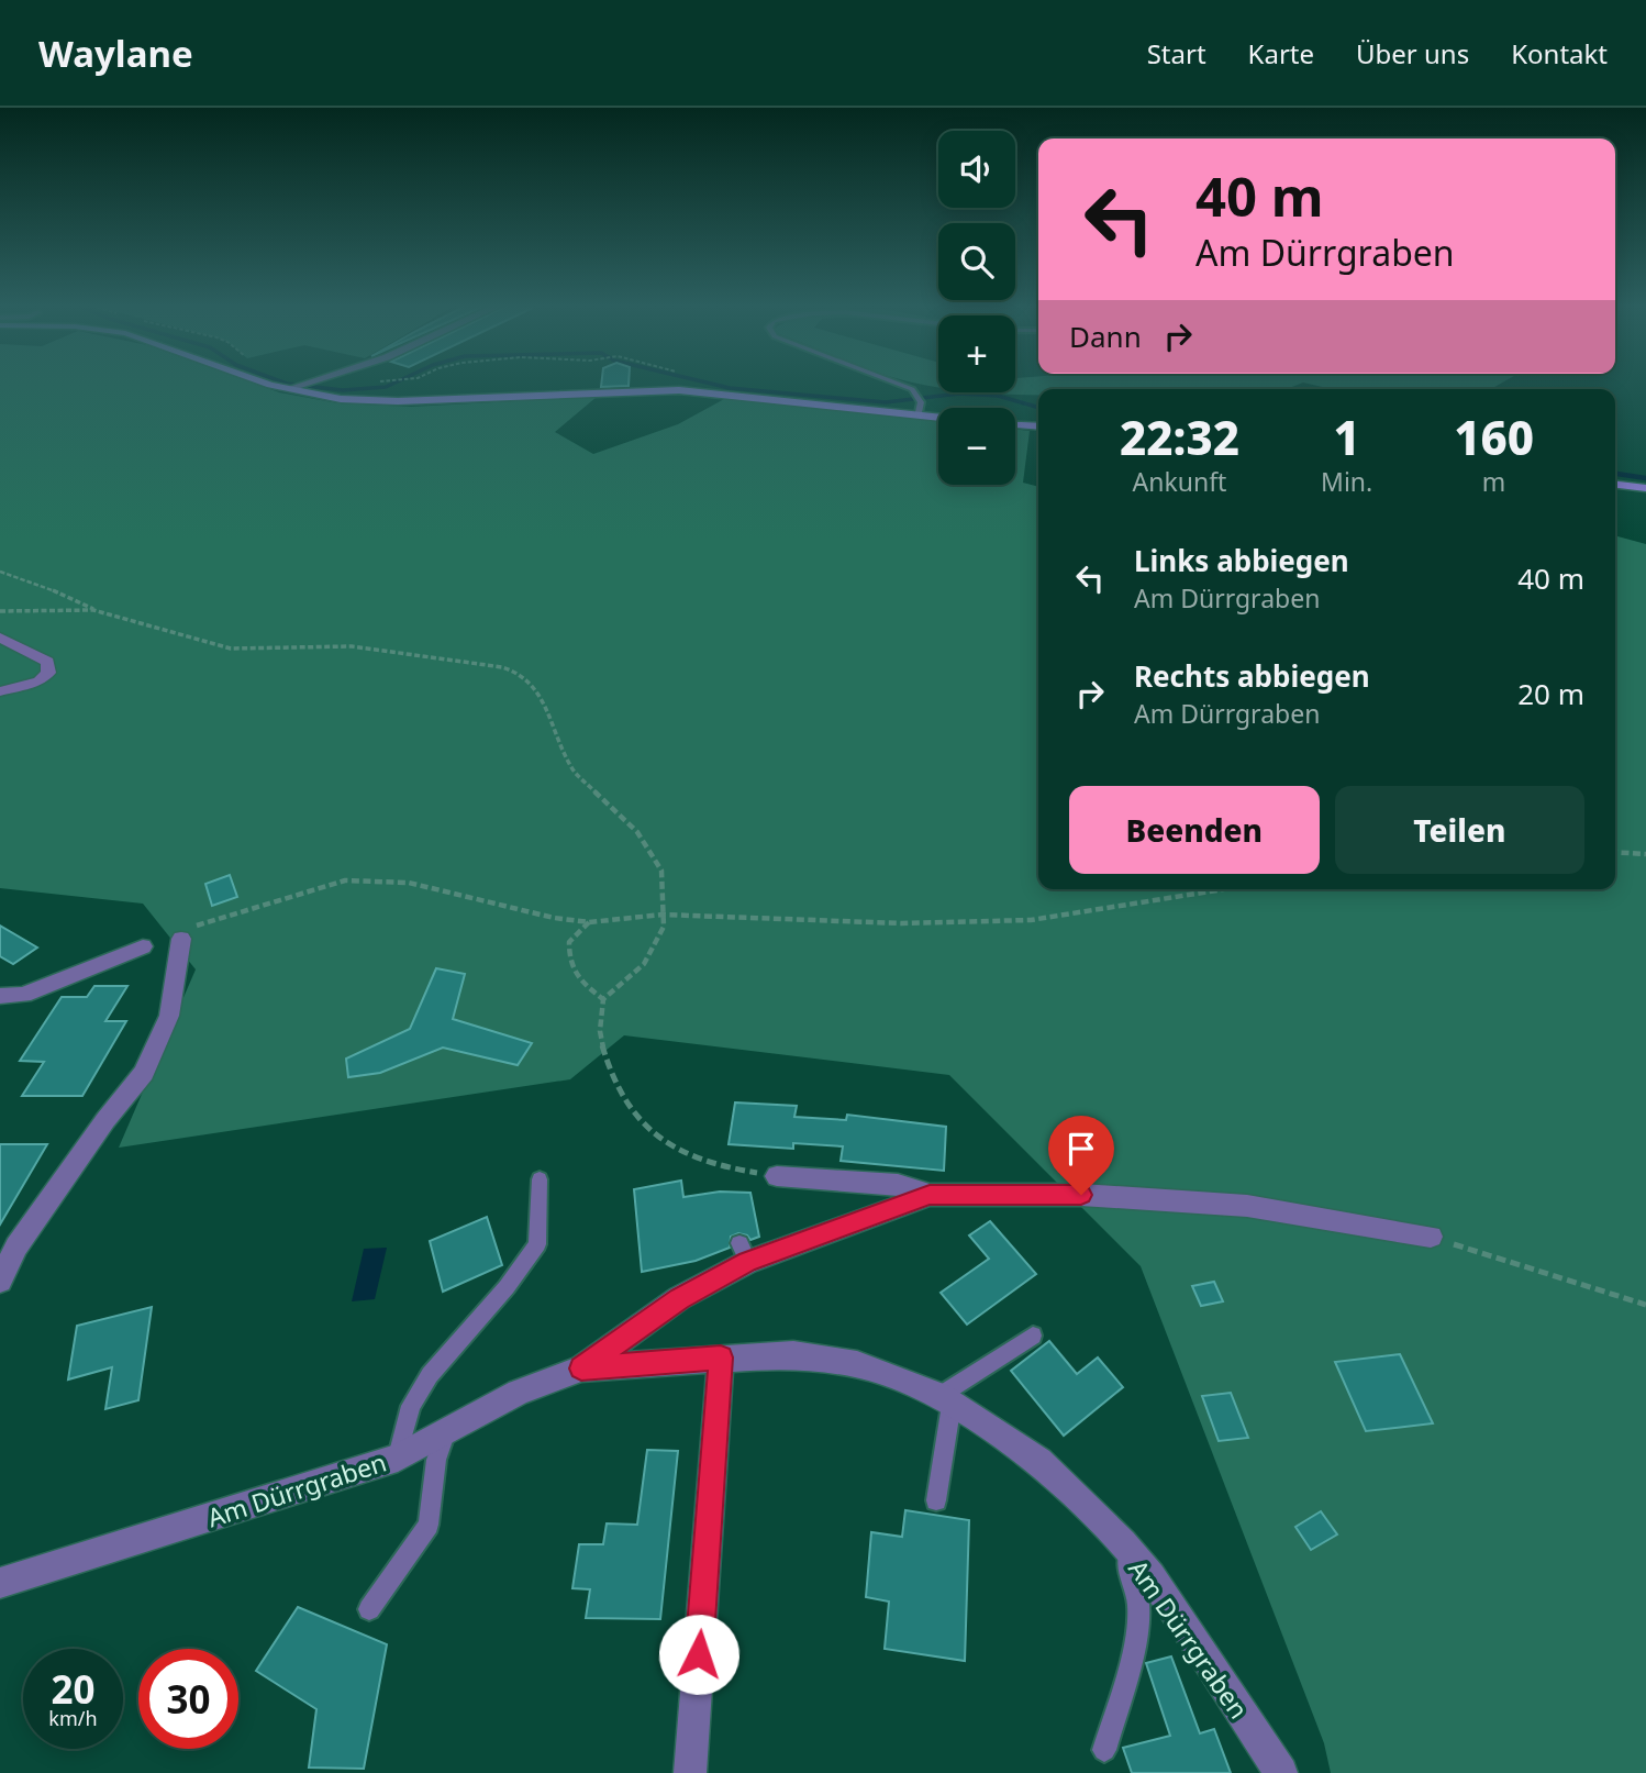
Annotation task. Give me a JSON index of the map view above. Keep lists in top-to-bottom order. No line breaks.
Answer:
{"streets":{"street":["Am Dürrgraben"]},"page":{"header":"Waylane","nav":["Start","Karte","Über uns","Kontakt"],"map_buttons":["+","−"],"turn":["40 m","Am Dürrgraben"],"then":"Dann","eta":["22:32","Ankunft","1","Min.","160","m"],"list":[{"name":"Links abbiegen","note":"Am Dürrgraben","value":"40 m"},{"name":"Rechts abbiegen","note":"Am Dürrgraben","value":"20 m"}],"buttons":["Beenden","Teilen"],"speed":"20 km/h","limit":"30"}}
